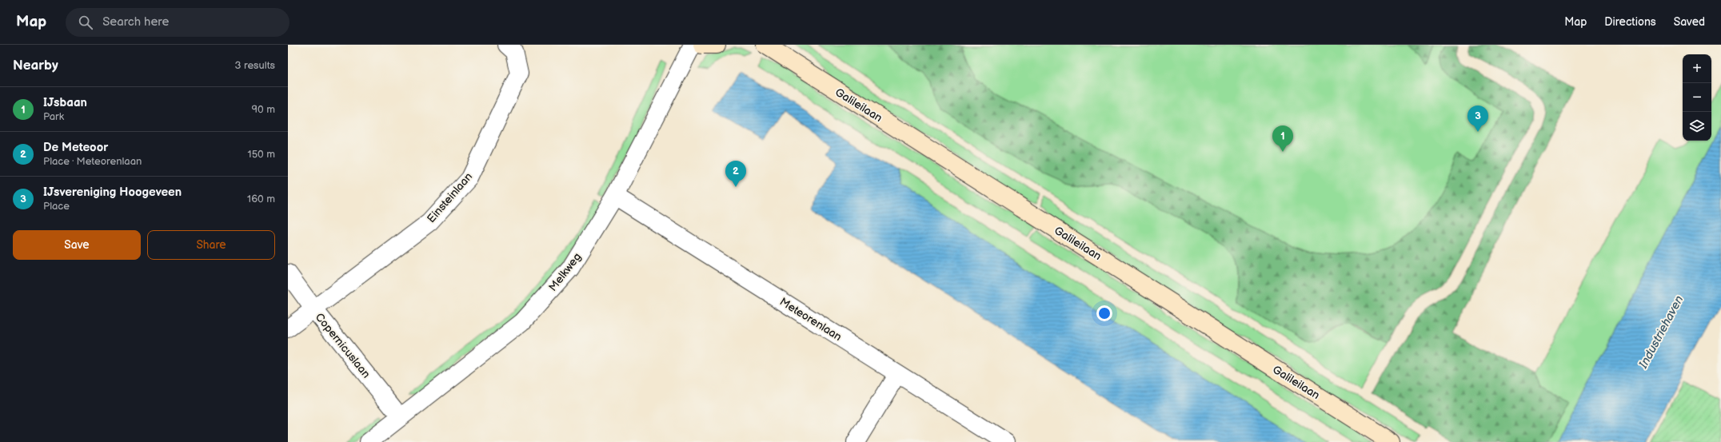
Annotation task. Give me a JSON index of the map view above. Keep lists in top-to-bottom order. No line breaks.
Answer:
{"streets":{"main road":["Galileilaan"],"street":["Einsteinlaan","Melkweg","Meteorenlaan","Copernicuslaan"]},"crossings":[["Einsteinlaan","Copernicuslaan"],["Melkweg","Meteorenlaan"],["Melkweg","Copernicuslaan"]],"water":["Industriehaven"],"page":{"header":"Map","search":"Search here","nav":["Map","Directions","Saved"],"heading":["Nearby","3 results"],"map_buttons":["+","−"],"list":[{"mark":"1","name":"IJsbaan","note":"Park","value":"90 m"},{"mark":"2","name":"De Meteoor","note":"Place · Meteorenlaan","value":"150 m"},{"mark":"3","name":"IJsvereniging Hoogeveen","note":"Place","value":"160 m"}],"pins":["3","1","2"],"buttons":["Save","Share"]}}
